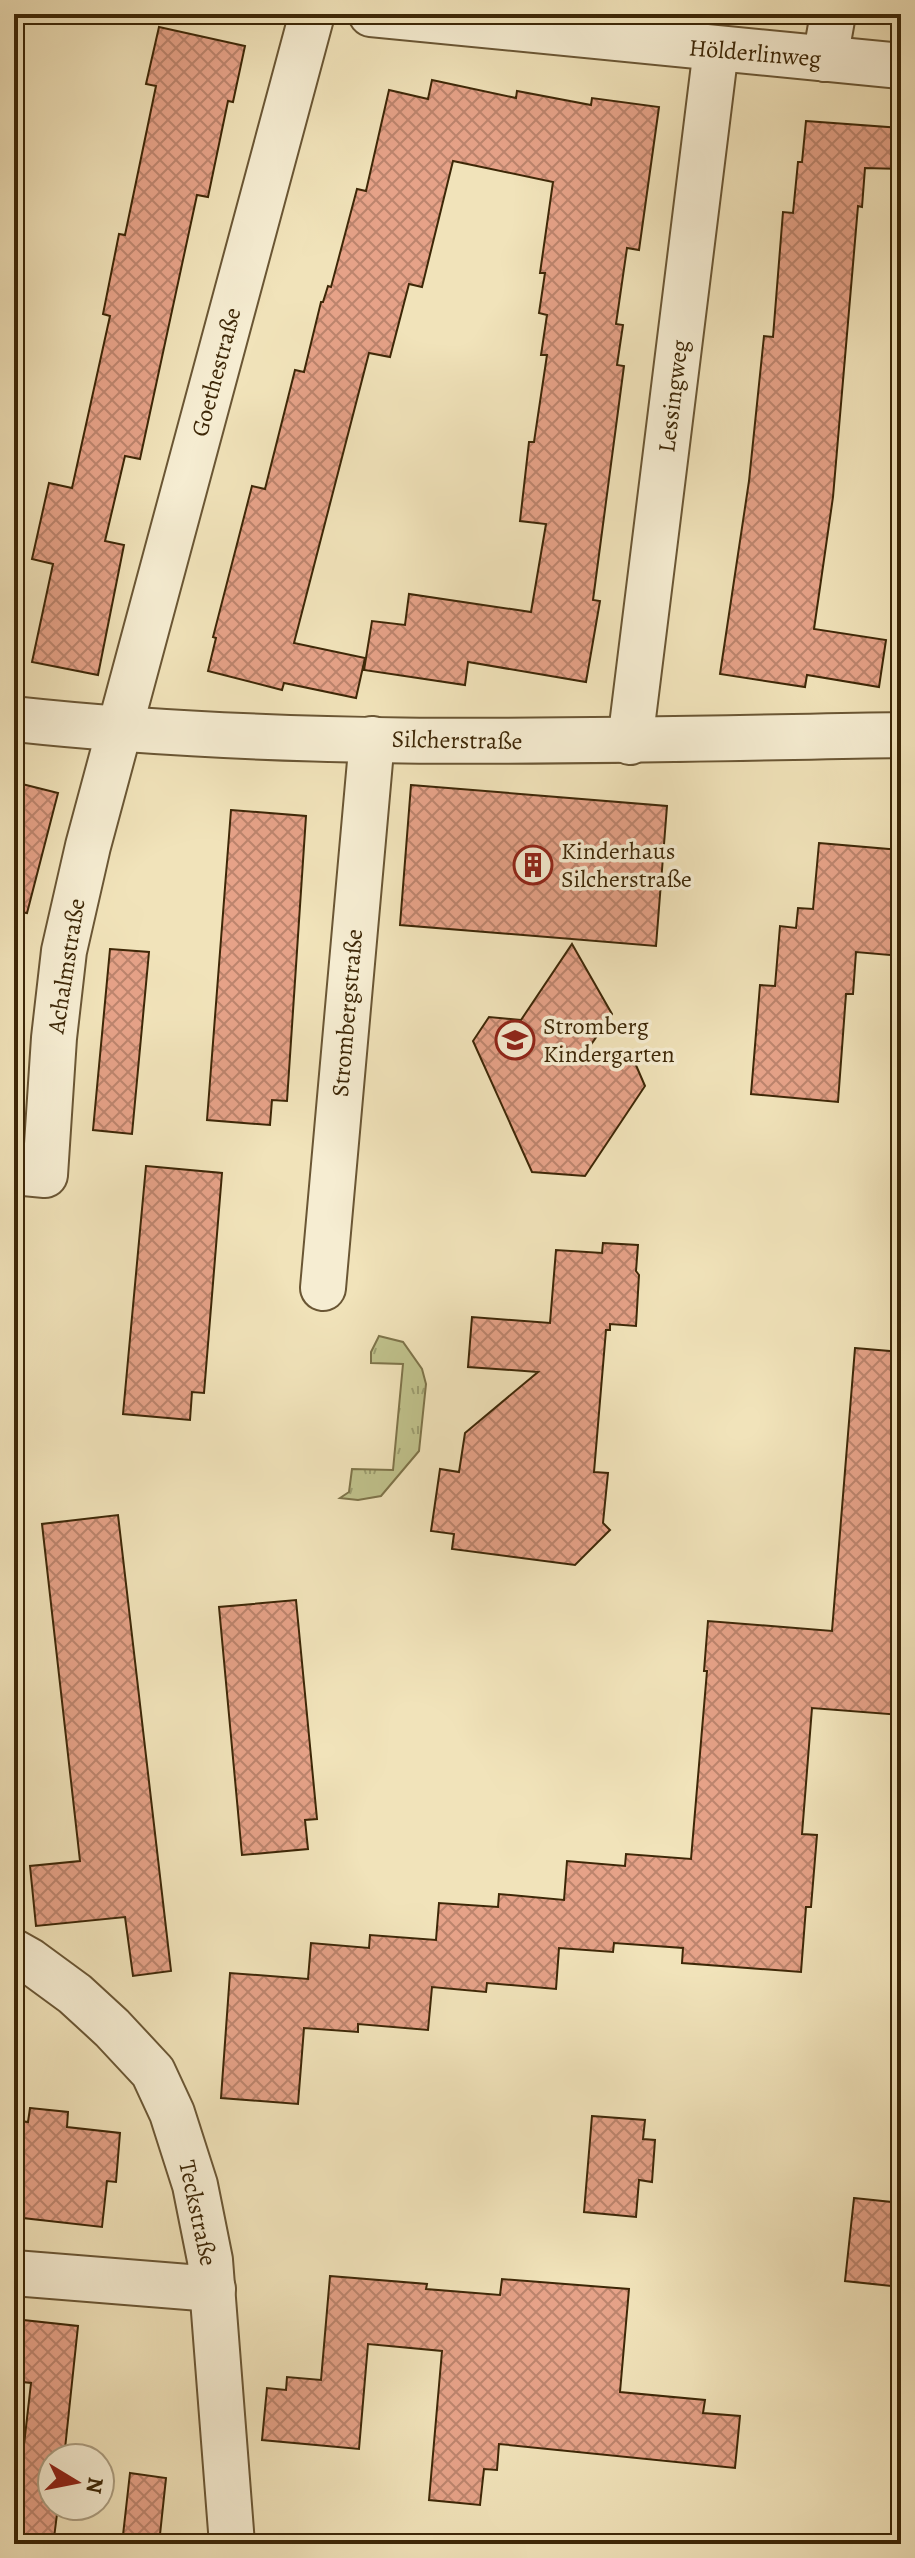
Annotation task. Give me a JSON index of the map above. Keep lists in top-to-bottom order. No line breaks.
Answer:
{"streets":{"street":["Hölderlinweg","Goethestraße","Lessingweg","Silcherstraße","Achalmstraße","Strombergstraße","Teckstraße"]},"crossings":[["Hölderlinweg","Lessingweg"],["Goethestraße","Silcherstraße"],["Goethestraße","Achalmstraße"],["Lessingweg","Silcherstraße"],["Silcherstraße","Achalmstraße"],["Silcherstraße","Strombergstraße"]],"places":{"building":["Kinderhaus Silcherstraße"],"school or university":["Stromberg Kindergarten"]},"north":"right"}
